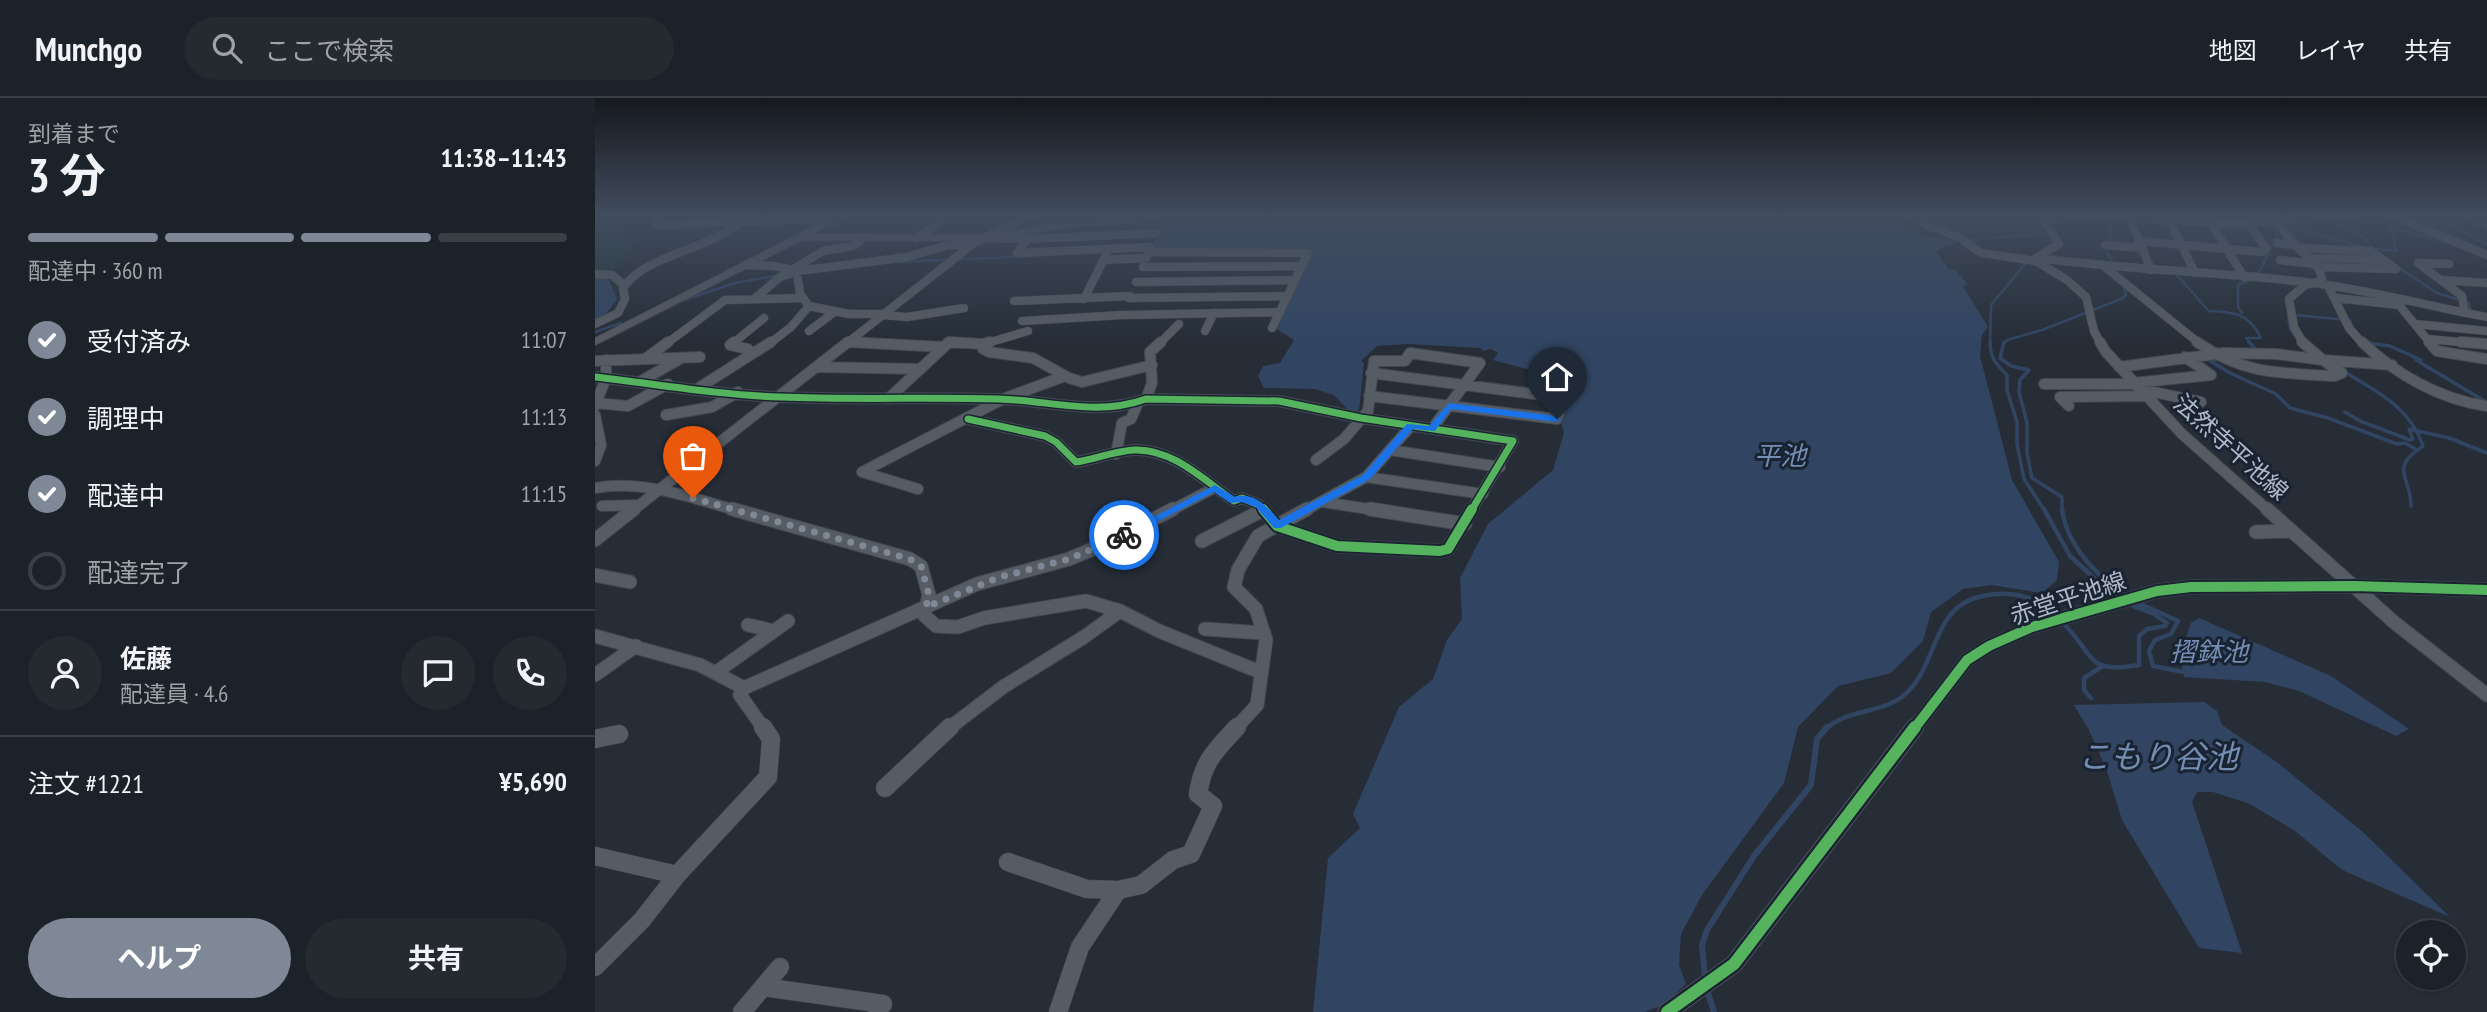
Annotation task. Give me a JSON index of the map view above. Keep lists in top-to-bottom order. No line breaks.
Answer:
{"streets":{"street":["法然寺平池線","赤堂平池線"]},"crossings":[["法然寺平池線","赤堂平池線"]],"water":["平池","摺鉢池","こもり谷池"],"page":{"header":"Munchgo","search":"ここで検索","nav":["地図","レイヤ","共有"],"heading":["3 分","到着まで","11:38–11:43"],"panel":["佐藤","配達員 · 4.6","注文 #1221","¥5,690"],"bar":"配達中 · 360 m","list":[["受付済み","11:07"],["調理中","11:13"],["配達中","11:15"],"配達完了"],"buttons":["ヘルプ","共有"]}}
